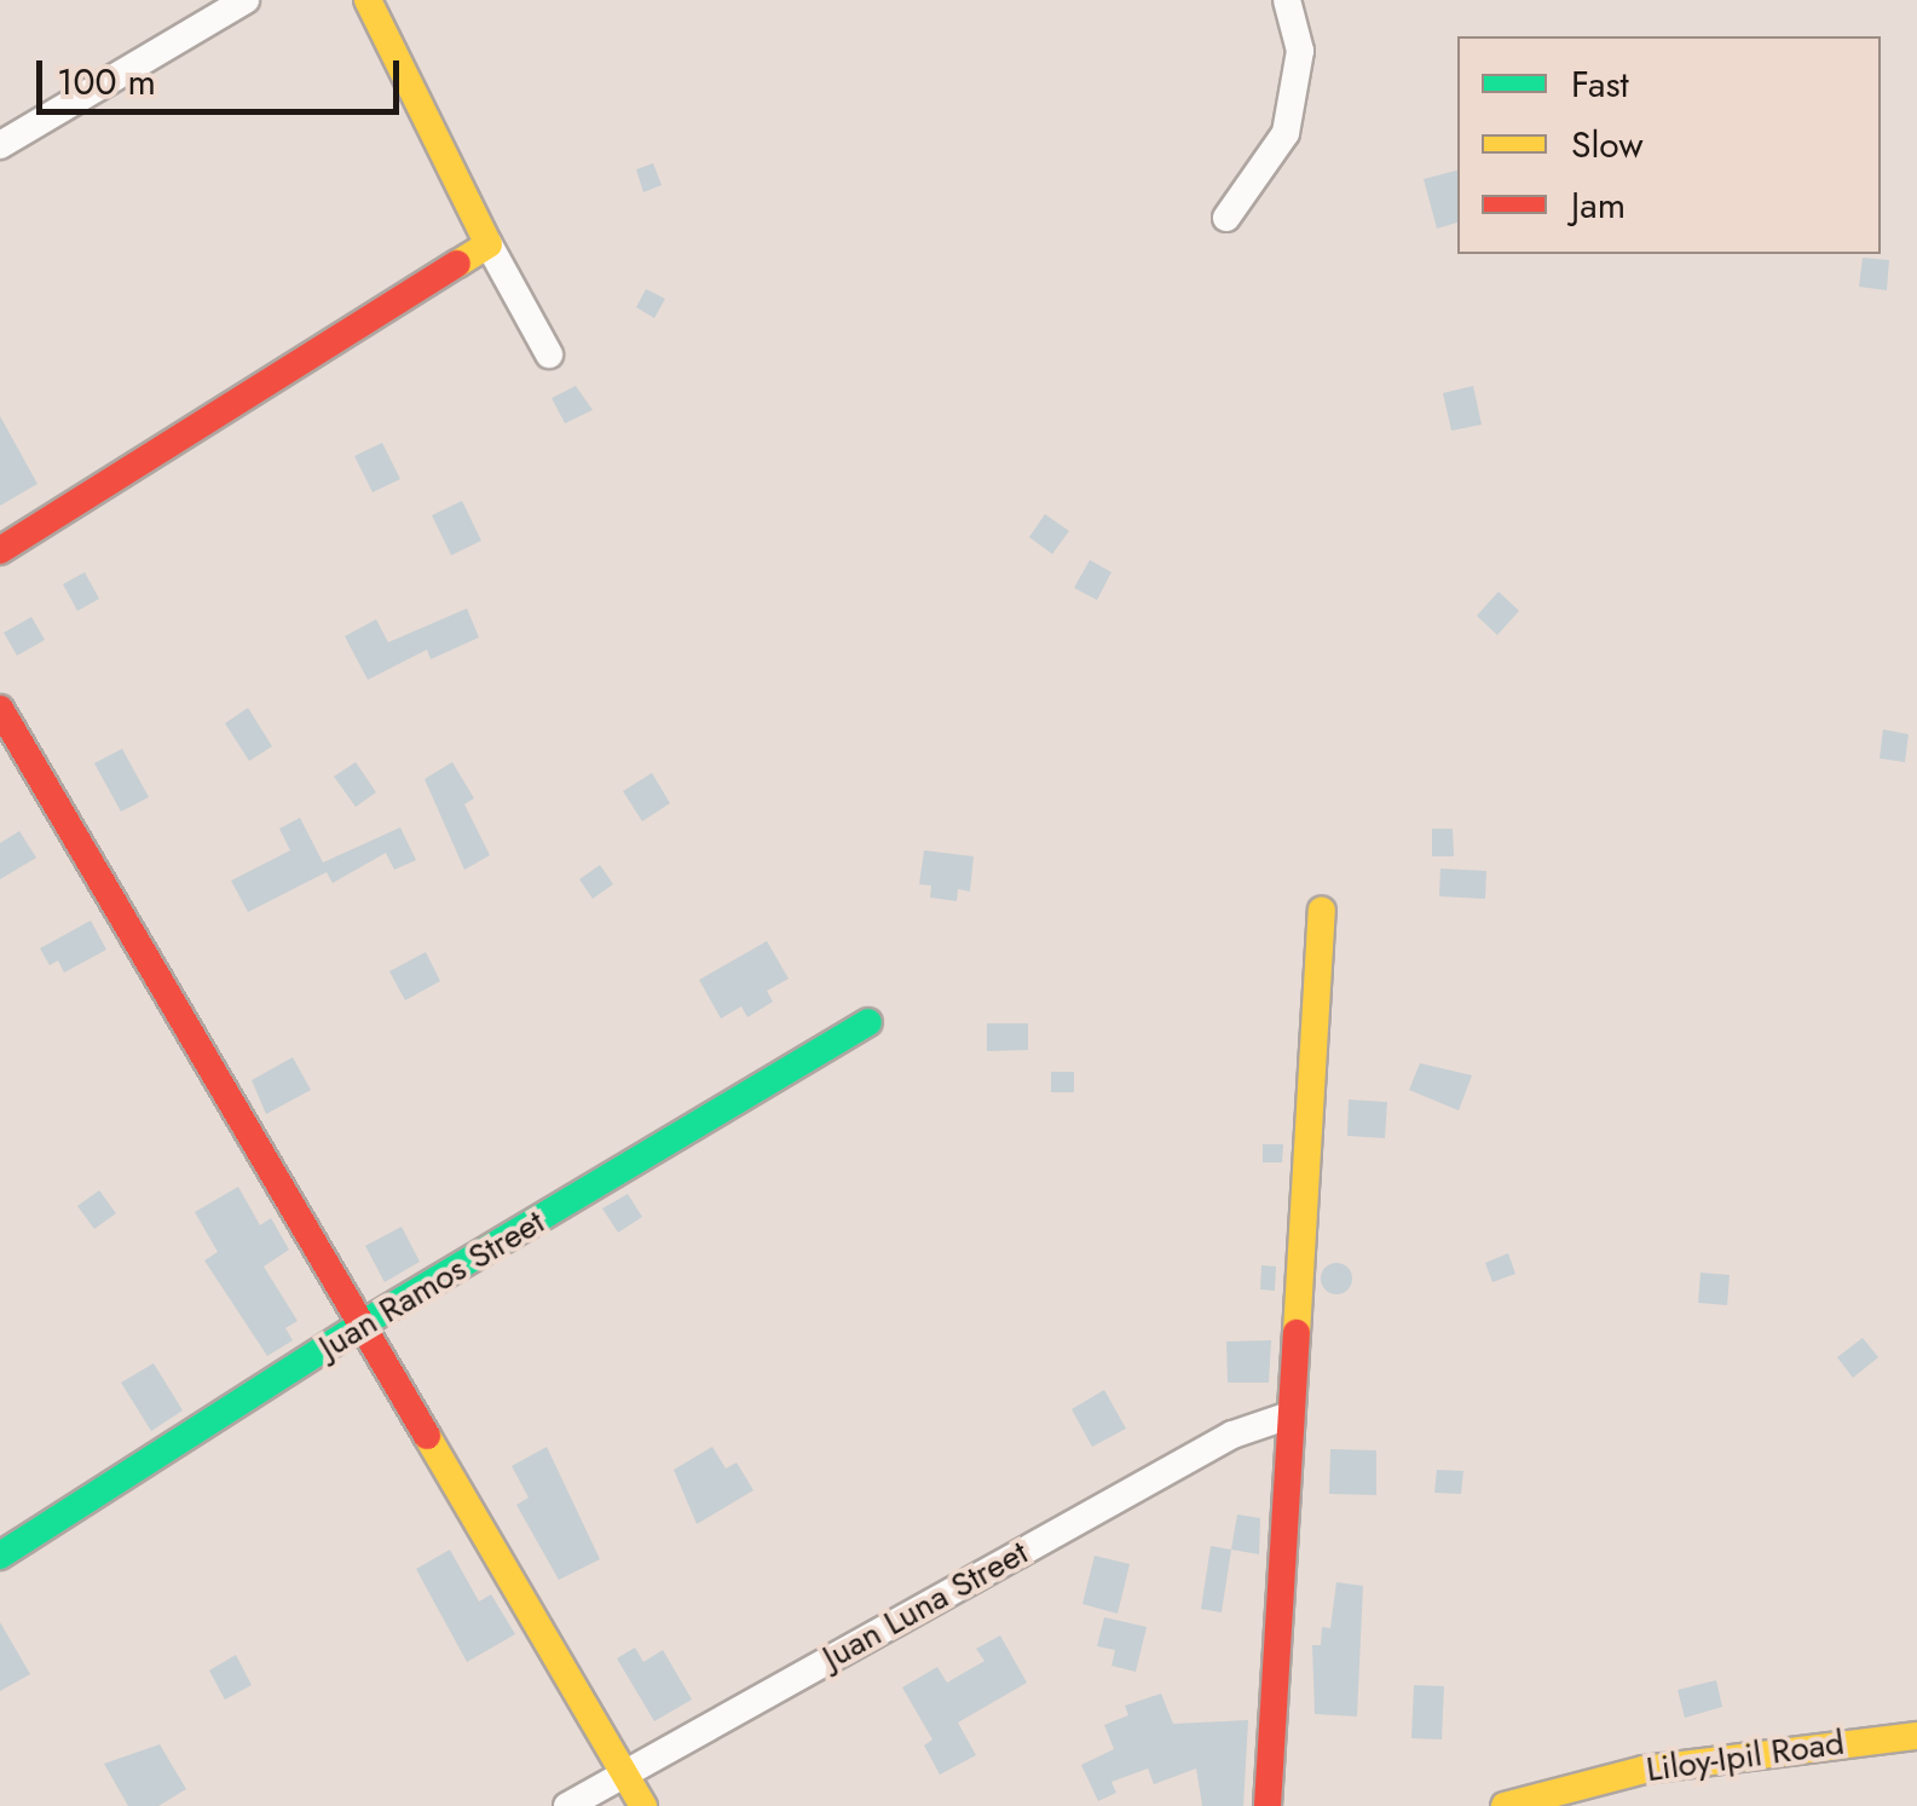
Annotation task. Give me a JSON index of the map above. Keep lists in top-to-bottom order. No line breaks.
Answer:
{"streets":{"main road":["Juan Ramos Street","Liloy-Ipil Road"],"street":["Juan Luna Street"]},"legend":["Fast","Slow","Jam"],"scale_bar":"100 m"}
